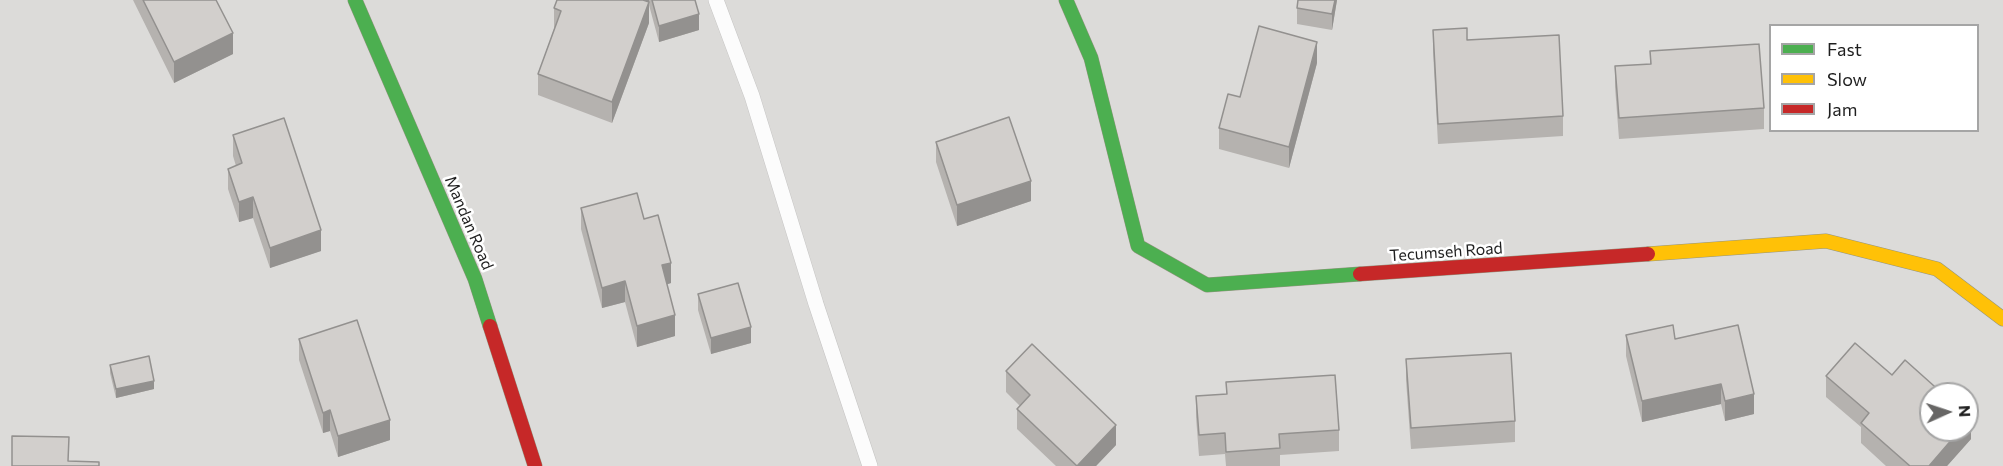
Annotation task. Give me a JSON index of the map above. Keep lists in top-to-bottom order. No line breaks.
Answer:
{"streets":{"street":["Mandan Road","Tecumseh Road"]},"legend":["Fast","Slow","Jam"],"north":"right"}
